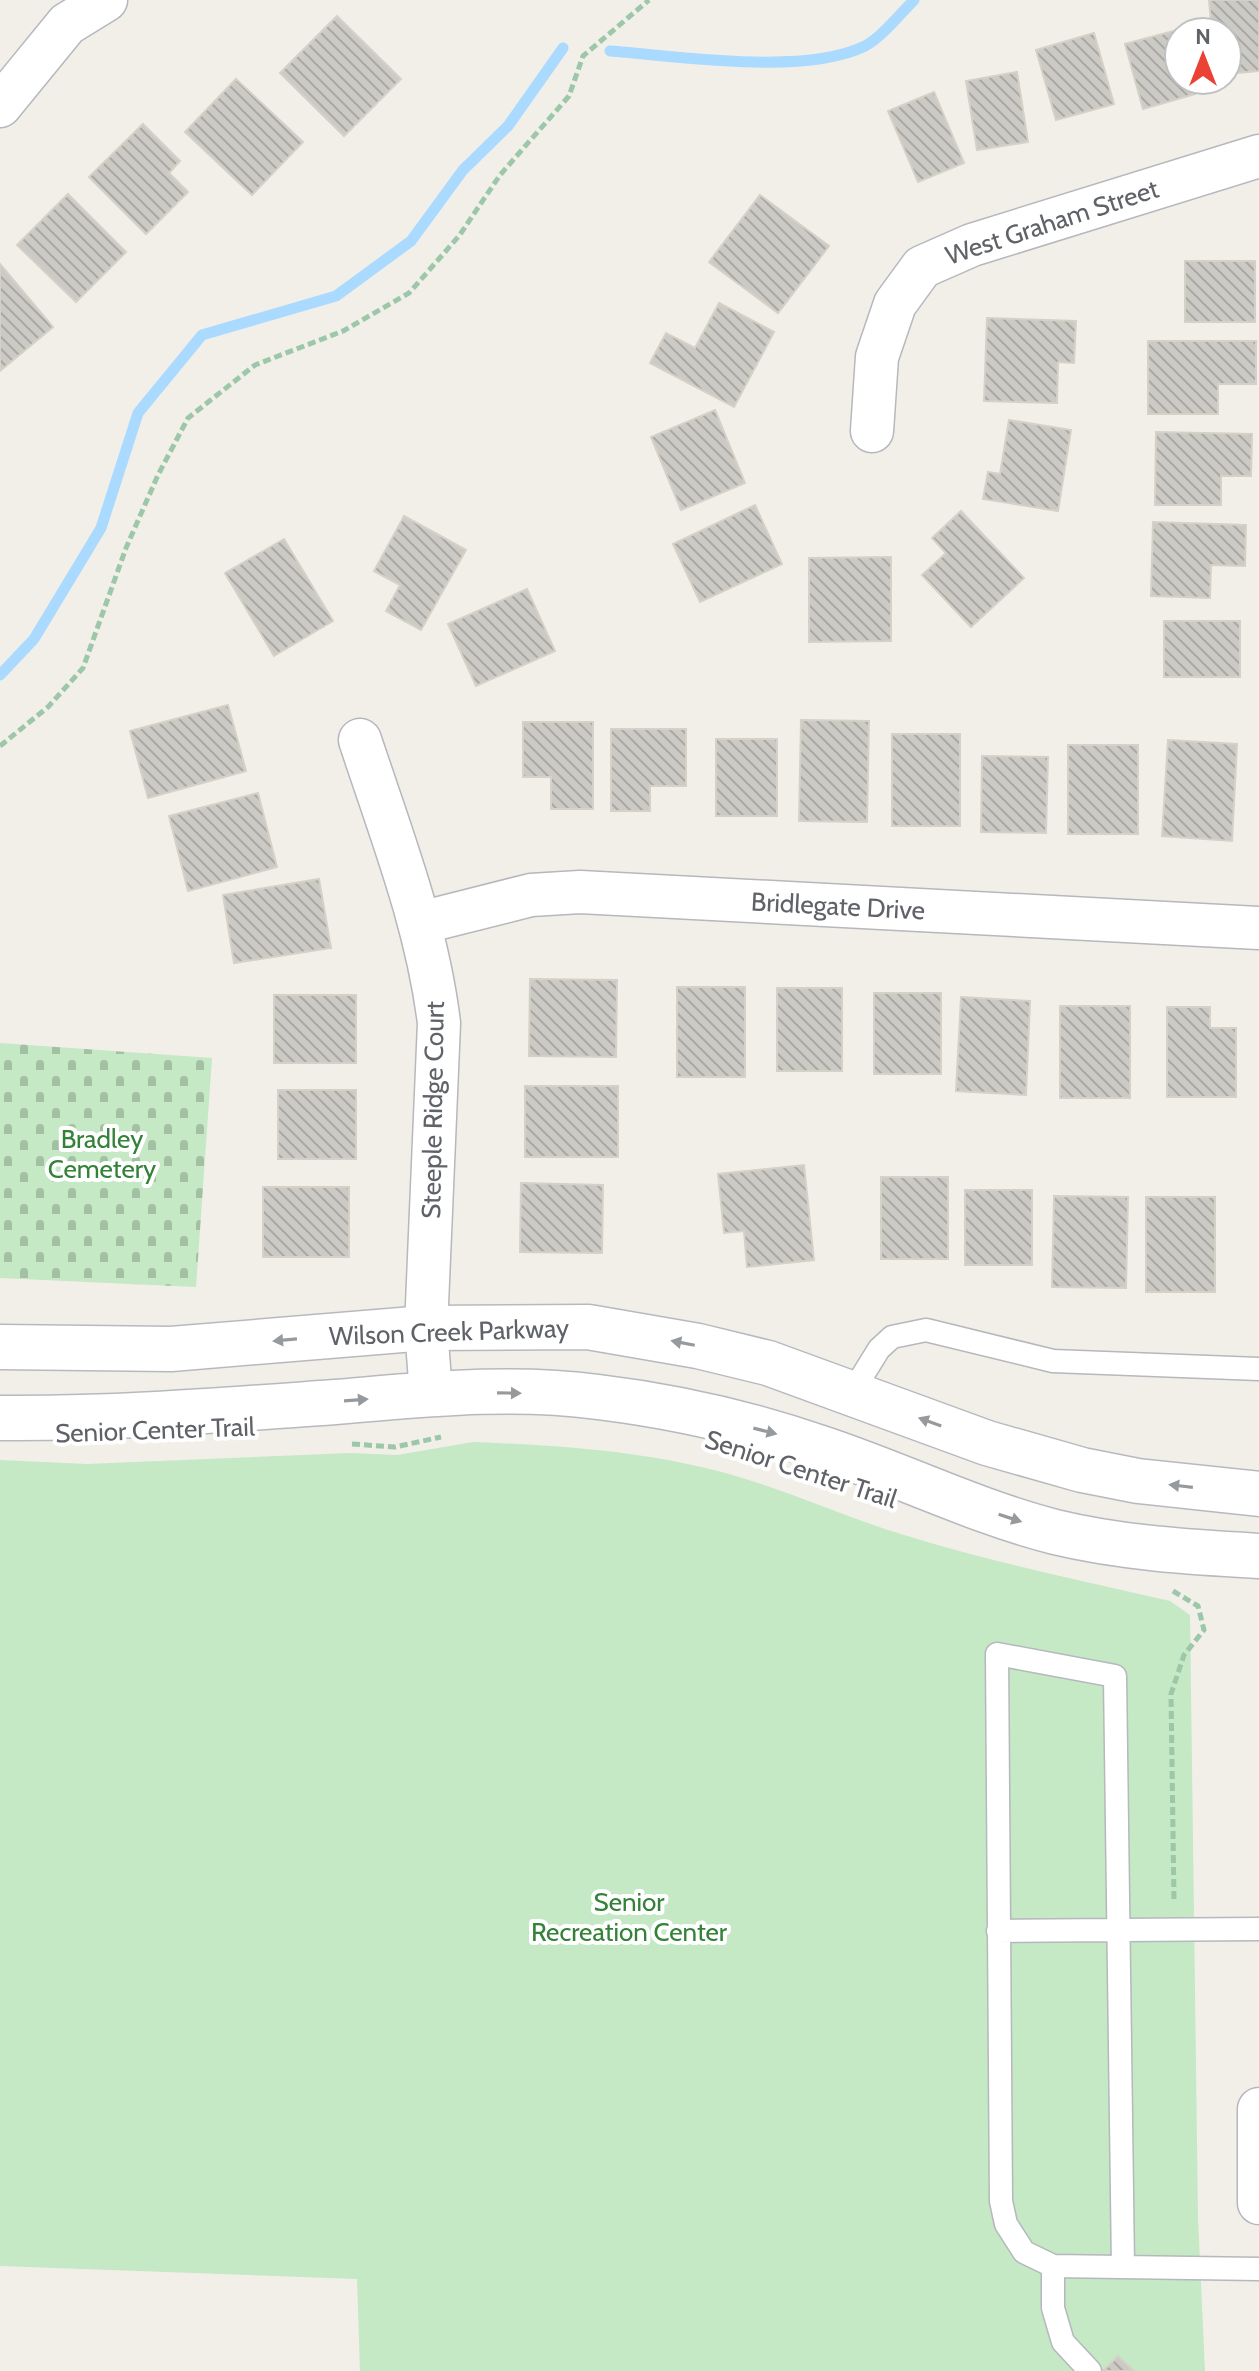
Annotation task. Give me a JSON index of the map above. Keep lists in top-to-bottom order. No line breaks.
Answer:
{"streets":{"main road":["Wilson Creek Parkway"],"street":["West Graham Street","Bridlegate Drive","Steeple Ridge Court"]},"crossings":[["Bridlegate Drive","Steeple Ridge Court"],["Steeple Ridge Court","Wilson Creek Parkway"]],"parks":["Bradley Cemetery","Senior Recreation Center"],"north":"top"}
